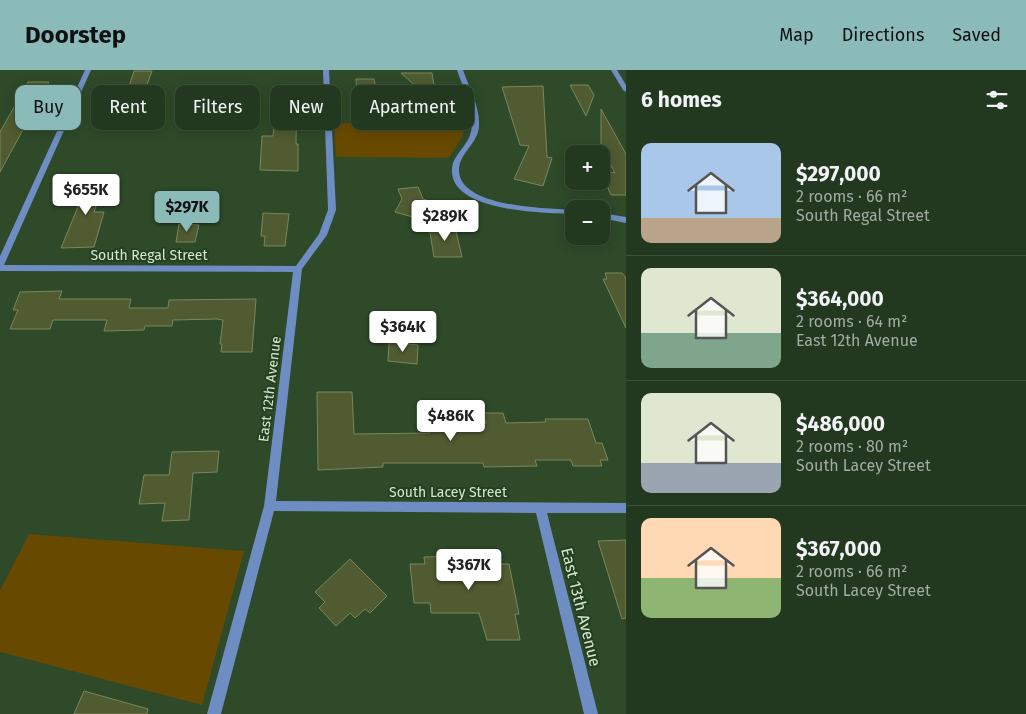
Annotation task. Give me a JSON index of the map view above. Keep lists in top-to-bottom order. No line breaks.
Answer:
{"streets":{"street":["South Regal Street","East 12th Avenue","South Lacey Street","East 13th Avenue"]},"crossings":[["South Regal Street","East 12th Avenue"],["East 12th Avenue","South Lacey Street"],["South Lacey Street","East 13th Avenue"]],"page":{"header":"Doorstep","nav":["Map","Directions","Saved"],"heading":"6 homes","chip":["Buy","Rent","Filters","New","Apartment"],"list":[{"name":"$297,000","note":"2 rooms · 66 m² · South Regal Street"},{"name":"$364,000","note":"2 rooms · 64 m² · East 12th Avenue"},{"name":"$486,000","note":"2 rooms · 80 m² · South Lacey Street"},{"name":"$367,000","note":"2 rooms · 66 m² · South Lacey Street"}],"map_buttons":["+","−"],"price":["$655K","$297K","$289K","$364K","$486K","$367K"]}}
